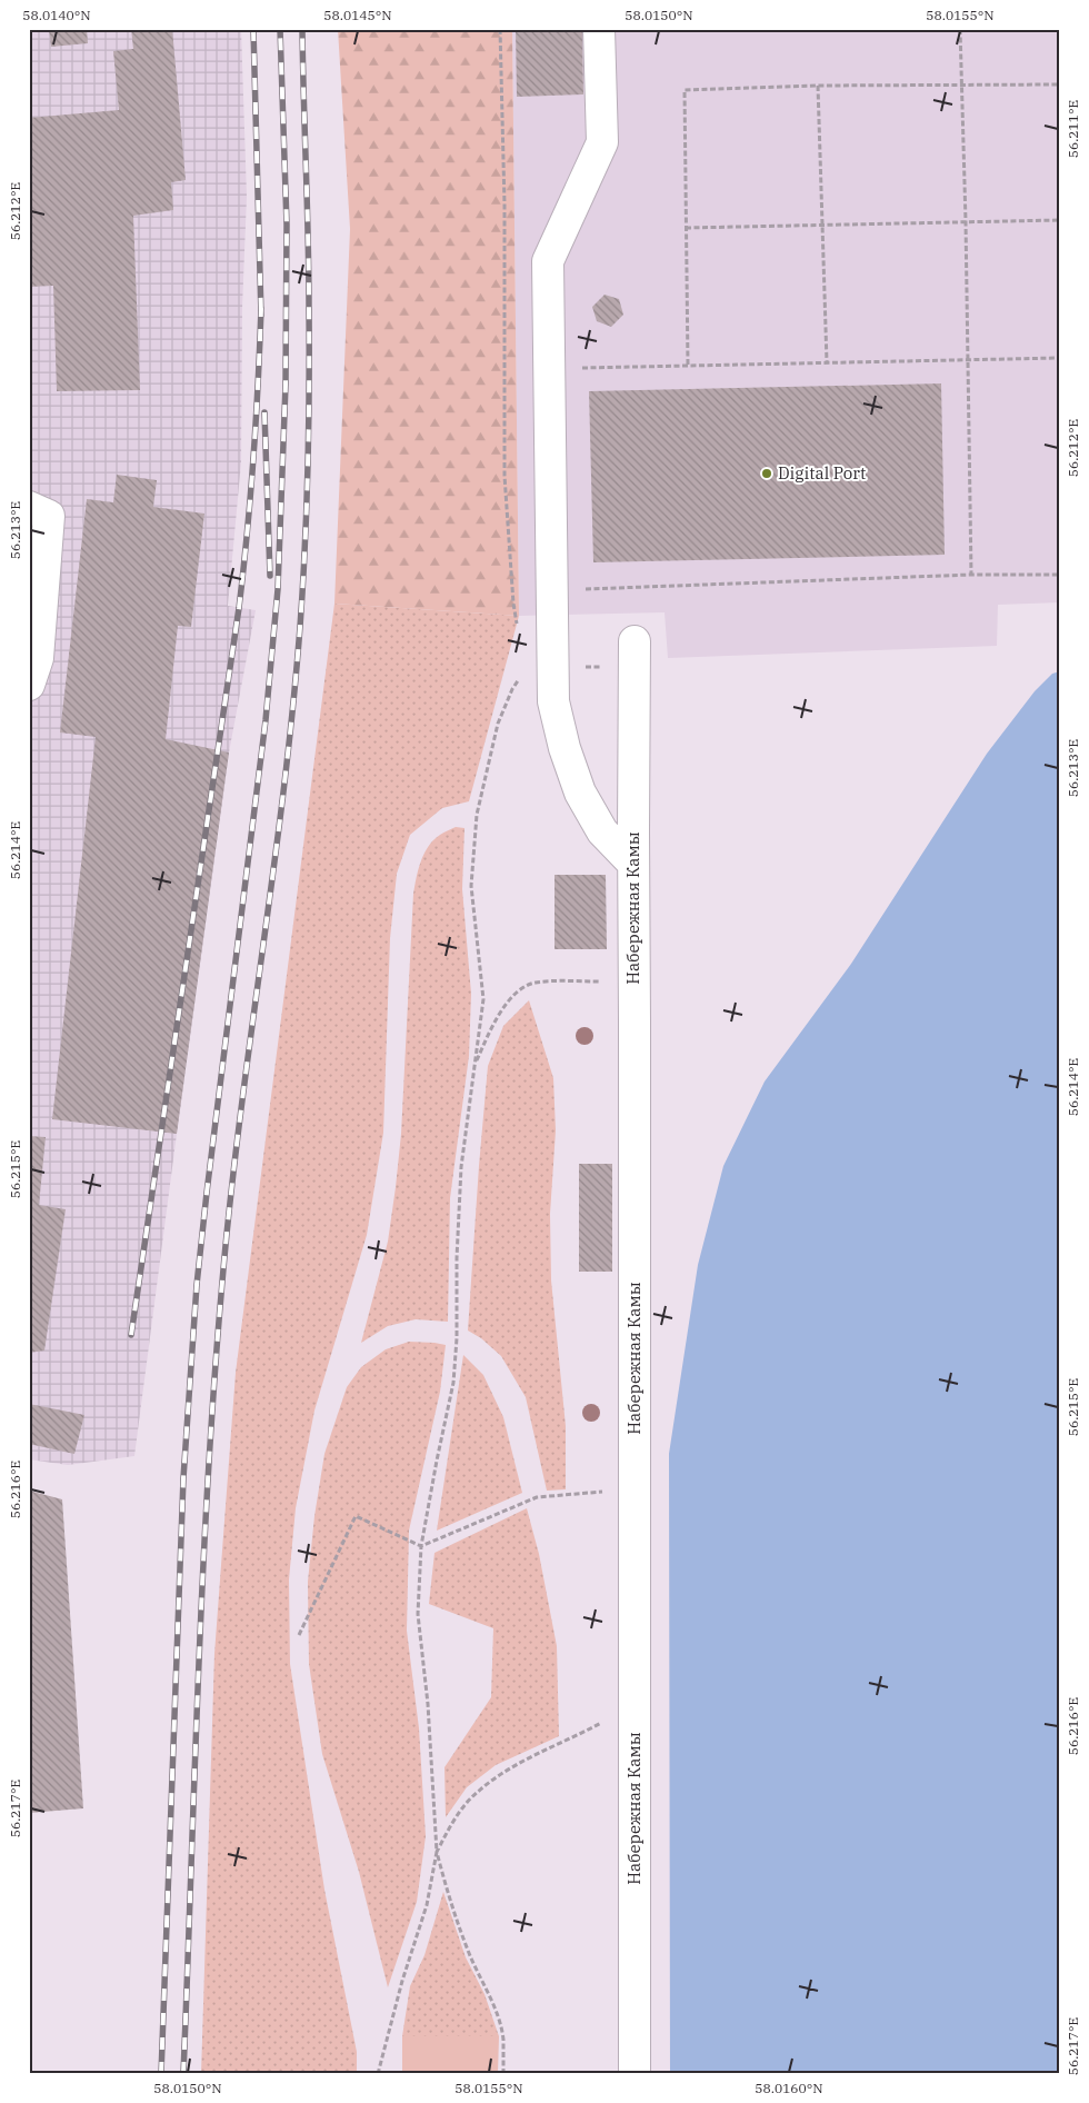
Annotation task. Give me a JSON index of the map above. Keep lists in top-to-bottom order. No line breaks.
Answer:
{"streets":{"street":["Набережная Камы"]},"places":["Digital Port"],"coordinates":["58.0140°N","58.0145°N","58.0150°N","58.0155°N","56.211°E","56.212°E","56.213°E","56.214°E","56.215°E","56.216°E","56.217°E","58.0160°N"]}
